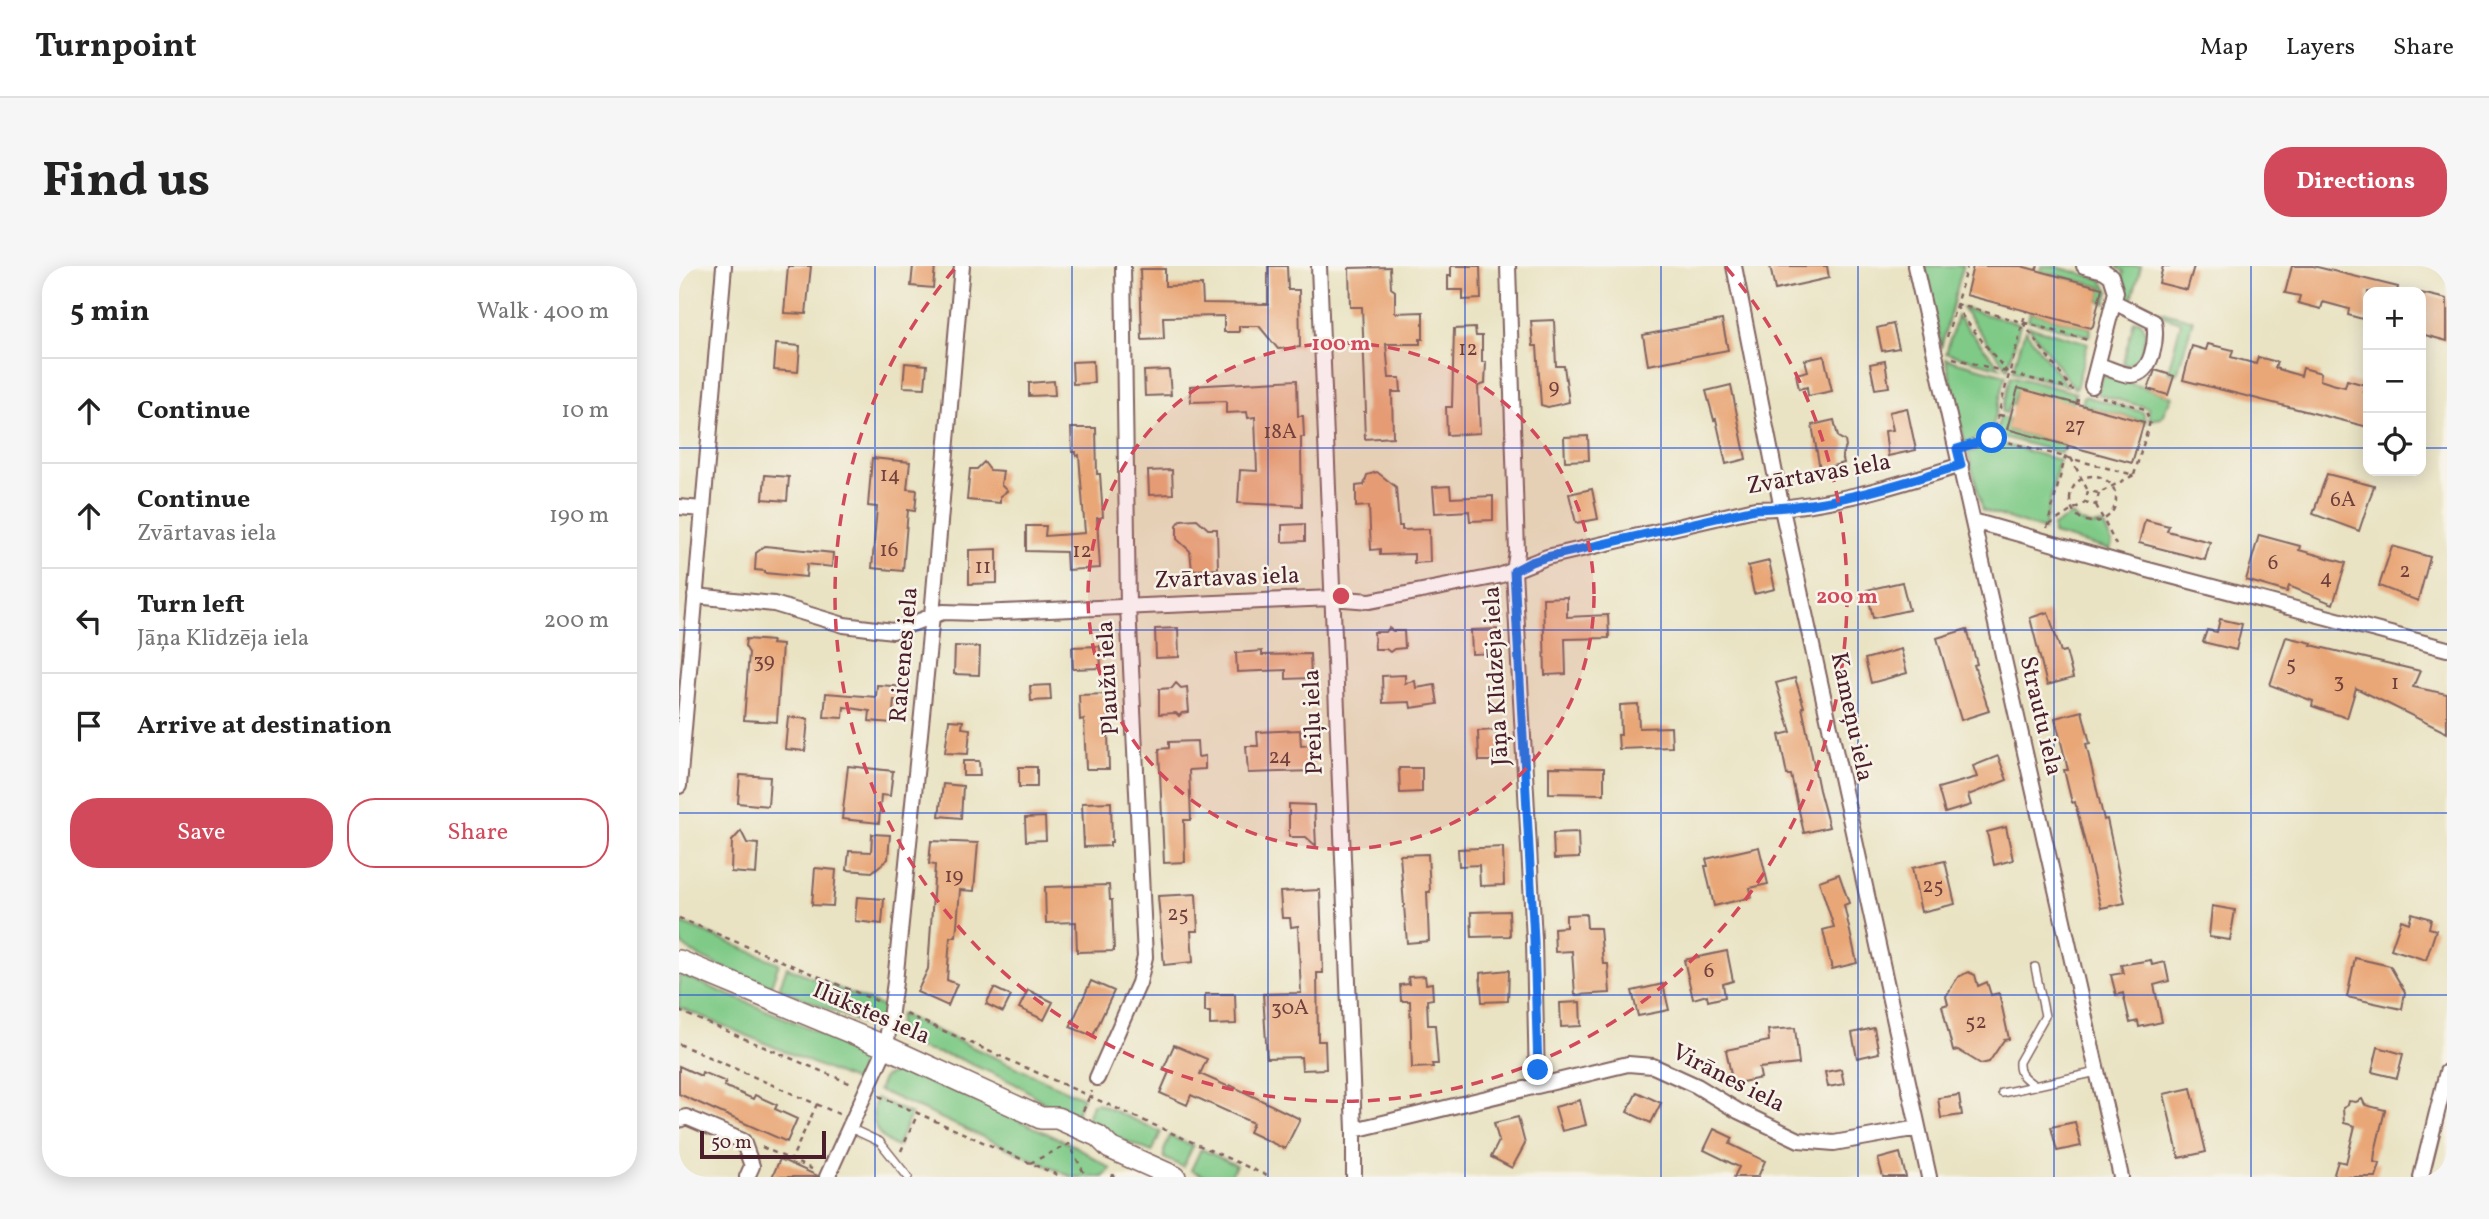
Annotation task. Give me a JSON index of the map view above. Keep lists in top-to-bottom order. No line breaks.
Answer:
{"streets":{"street":["Zvārtavas iela","Raicenes iela","Jāņa Klīdzēja iela","Plaužu iela","Strautu iela","Kameņu iela","Preiļu iela","Ilūkstes iela","Virānes iela"]},"crossings":[["Zvārtavas iela","Raicenes iela"],["Zvārtavas iela","Jāņa Klīdzēja iela"],["Zvārtavas iela","Plaužu iela"],["Zvārtavas iela","Strautu iela"],["Zvārtavas iela","Kameņu iela"],["Zvārtavas iela","Preiļu iela"],["Raicenes iela","Ilūkstes iela"],["Jāņa Klīdzēja iela","Virānes iela"],["Kameņu iela","Virānes iela"],["Preiļu iela","Virānes iela"]],"house_numbers":["12","9","27","18A","14","6A","16","12","6","11","2","4","39","5","3","1","24","19","25","25","6","30A","52"],"scale_bar":"50 m","page":{"header":"Turnpoint","nav":["Map","Layers","Share"],"buttons":["Directions",["Save","Share"]],"title":"Find us","heading":["5 min","Walk · 400 m"],"map_buttons":["+","−"],"list":[["Continue","10 m"],["Continue","Zvārtavas iela","190 m"],["Turn left","Jāņa Klīdzēja iela","200 m"],"Arrive at destination"],"scale":"50 m"},"rings":["100 m","200 m"]}
